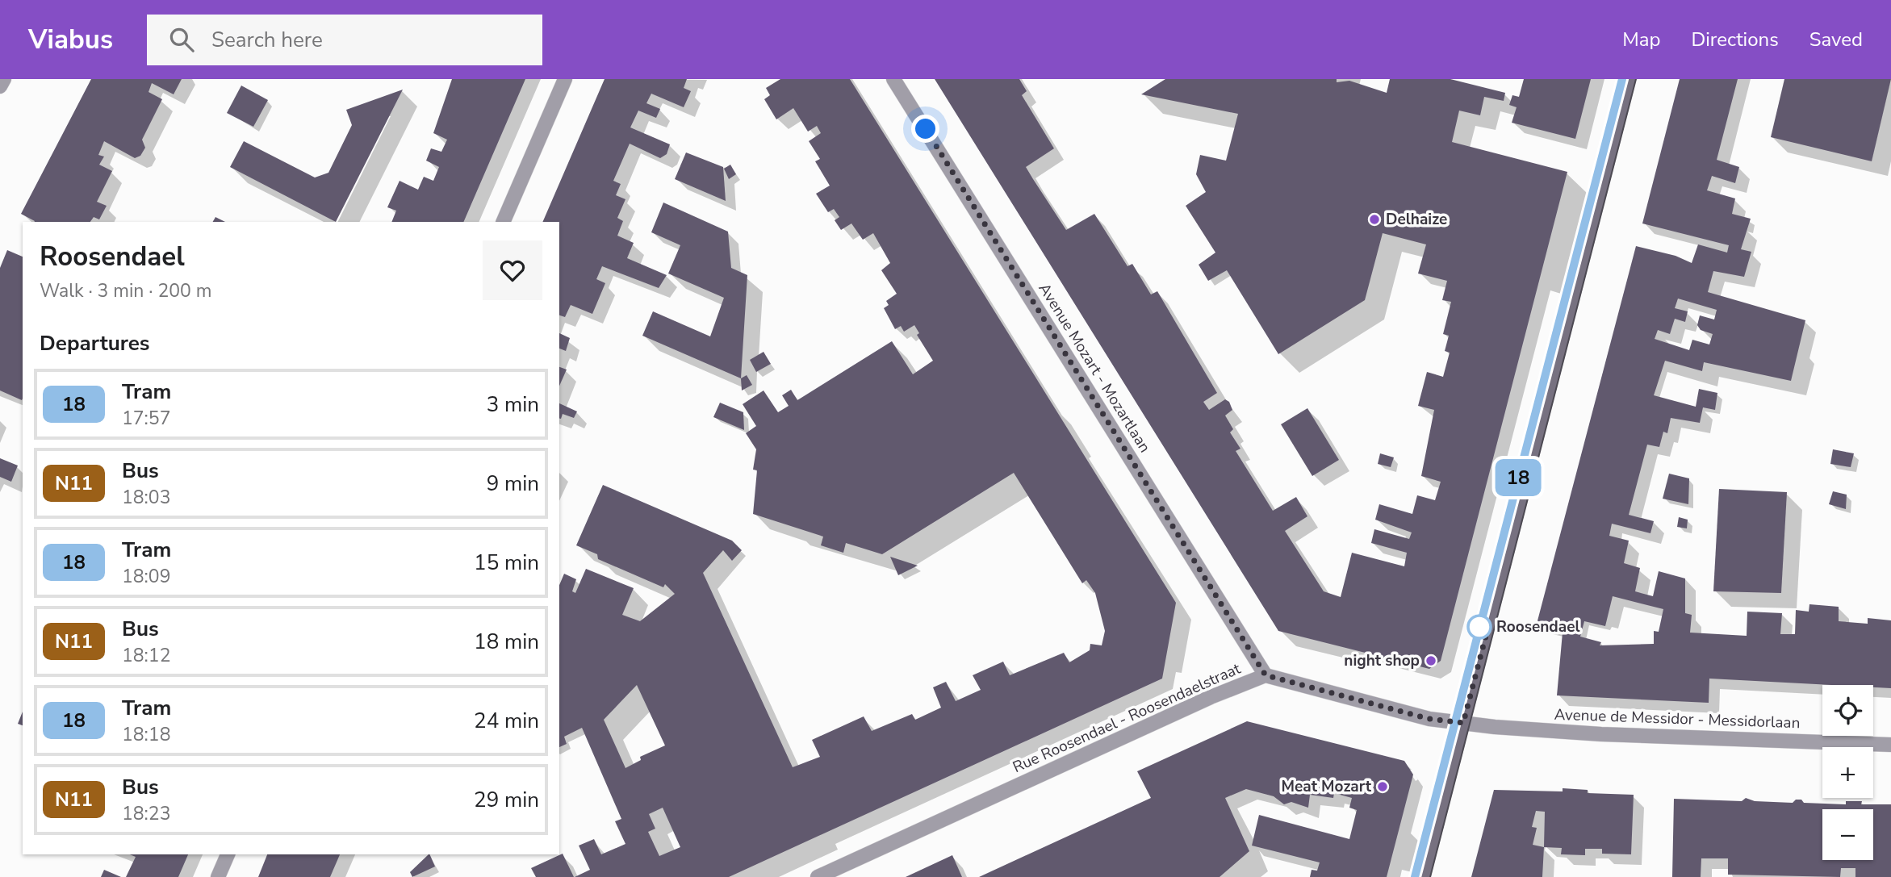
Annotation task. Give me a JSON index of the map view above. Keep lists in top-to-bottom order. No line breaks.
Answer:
{"streets":{"street":["Avenue Mozart - Mozartlaan","Rue Roosendael - Roosendaelstraat","Avenue de Messidor - Messidorlaan"]},"crossings":[["Avenue Mozart - Mozartlaan","Rue Roosendael - Roosendaelstraat"],["Rue Roosendael - Roosendaelstraat","Avenue de Messidor - Messidorlaan"]],"places":["Delhaize","Roosendael","night shop","Meat Mozart"],"lines":["tram line 18"],"page":{"header":"Viabus","search":"Search here","nav":["Map","Directions","Saved"],"on_map":"18","heading":[["Roosendael","Walk · 3 min · 200 m"],"Departures"],"list":[{"mark":"18","name":"Tram","note":"17:57","value":"3 min"},{"mark":"N11","name":"Bus","note":"18:03","value":"9 min"},{"mark":"18","name":"Tram","note":"18:09","value":"15 min"},{"mark":"N11","name":"Bus","note":"18:12","value":"18 min"},{"mark":"18","name":"Tram","note":"18:18","value":"24 min"},{"mark":"N11","name":"Bus","note":"18:23","value":"29 min"}],"map_buttons":["+","−"]}}
